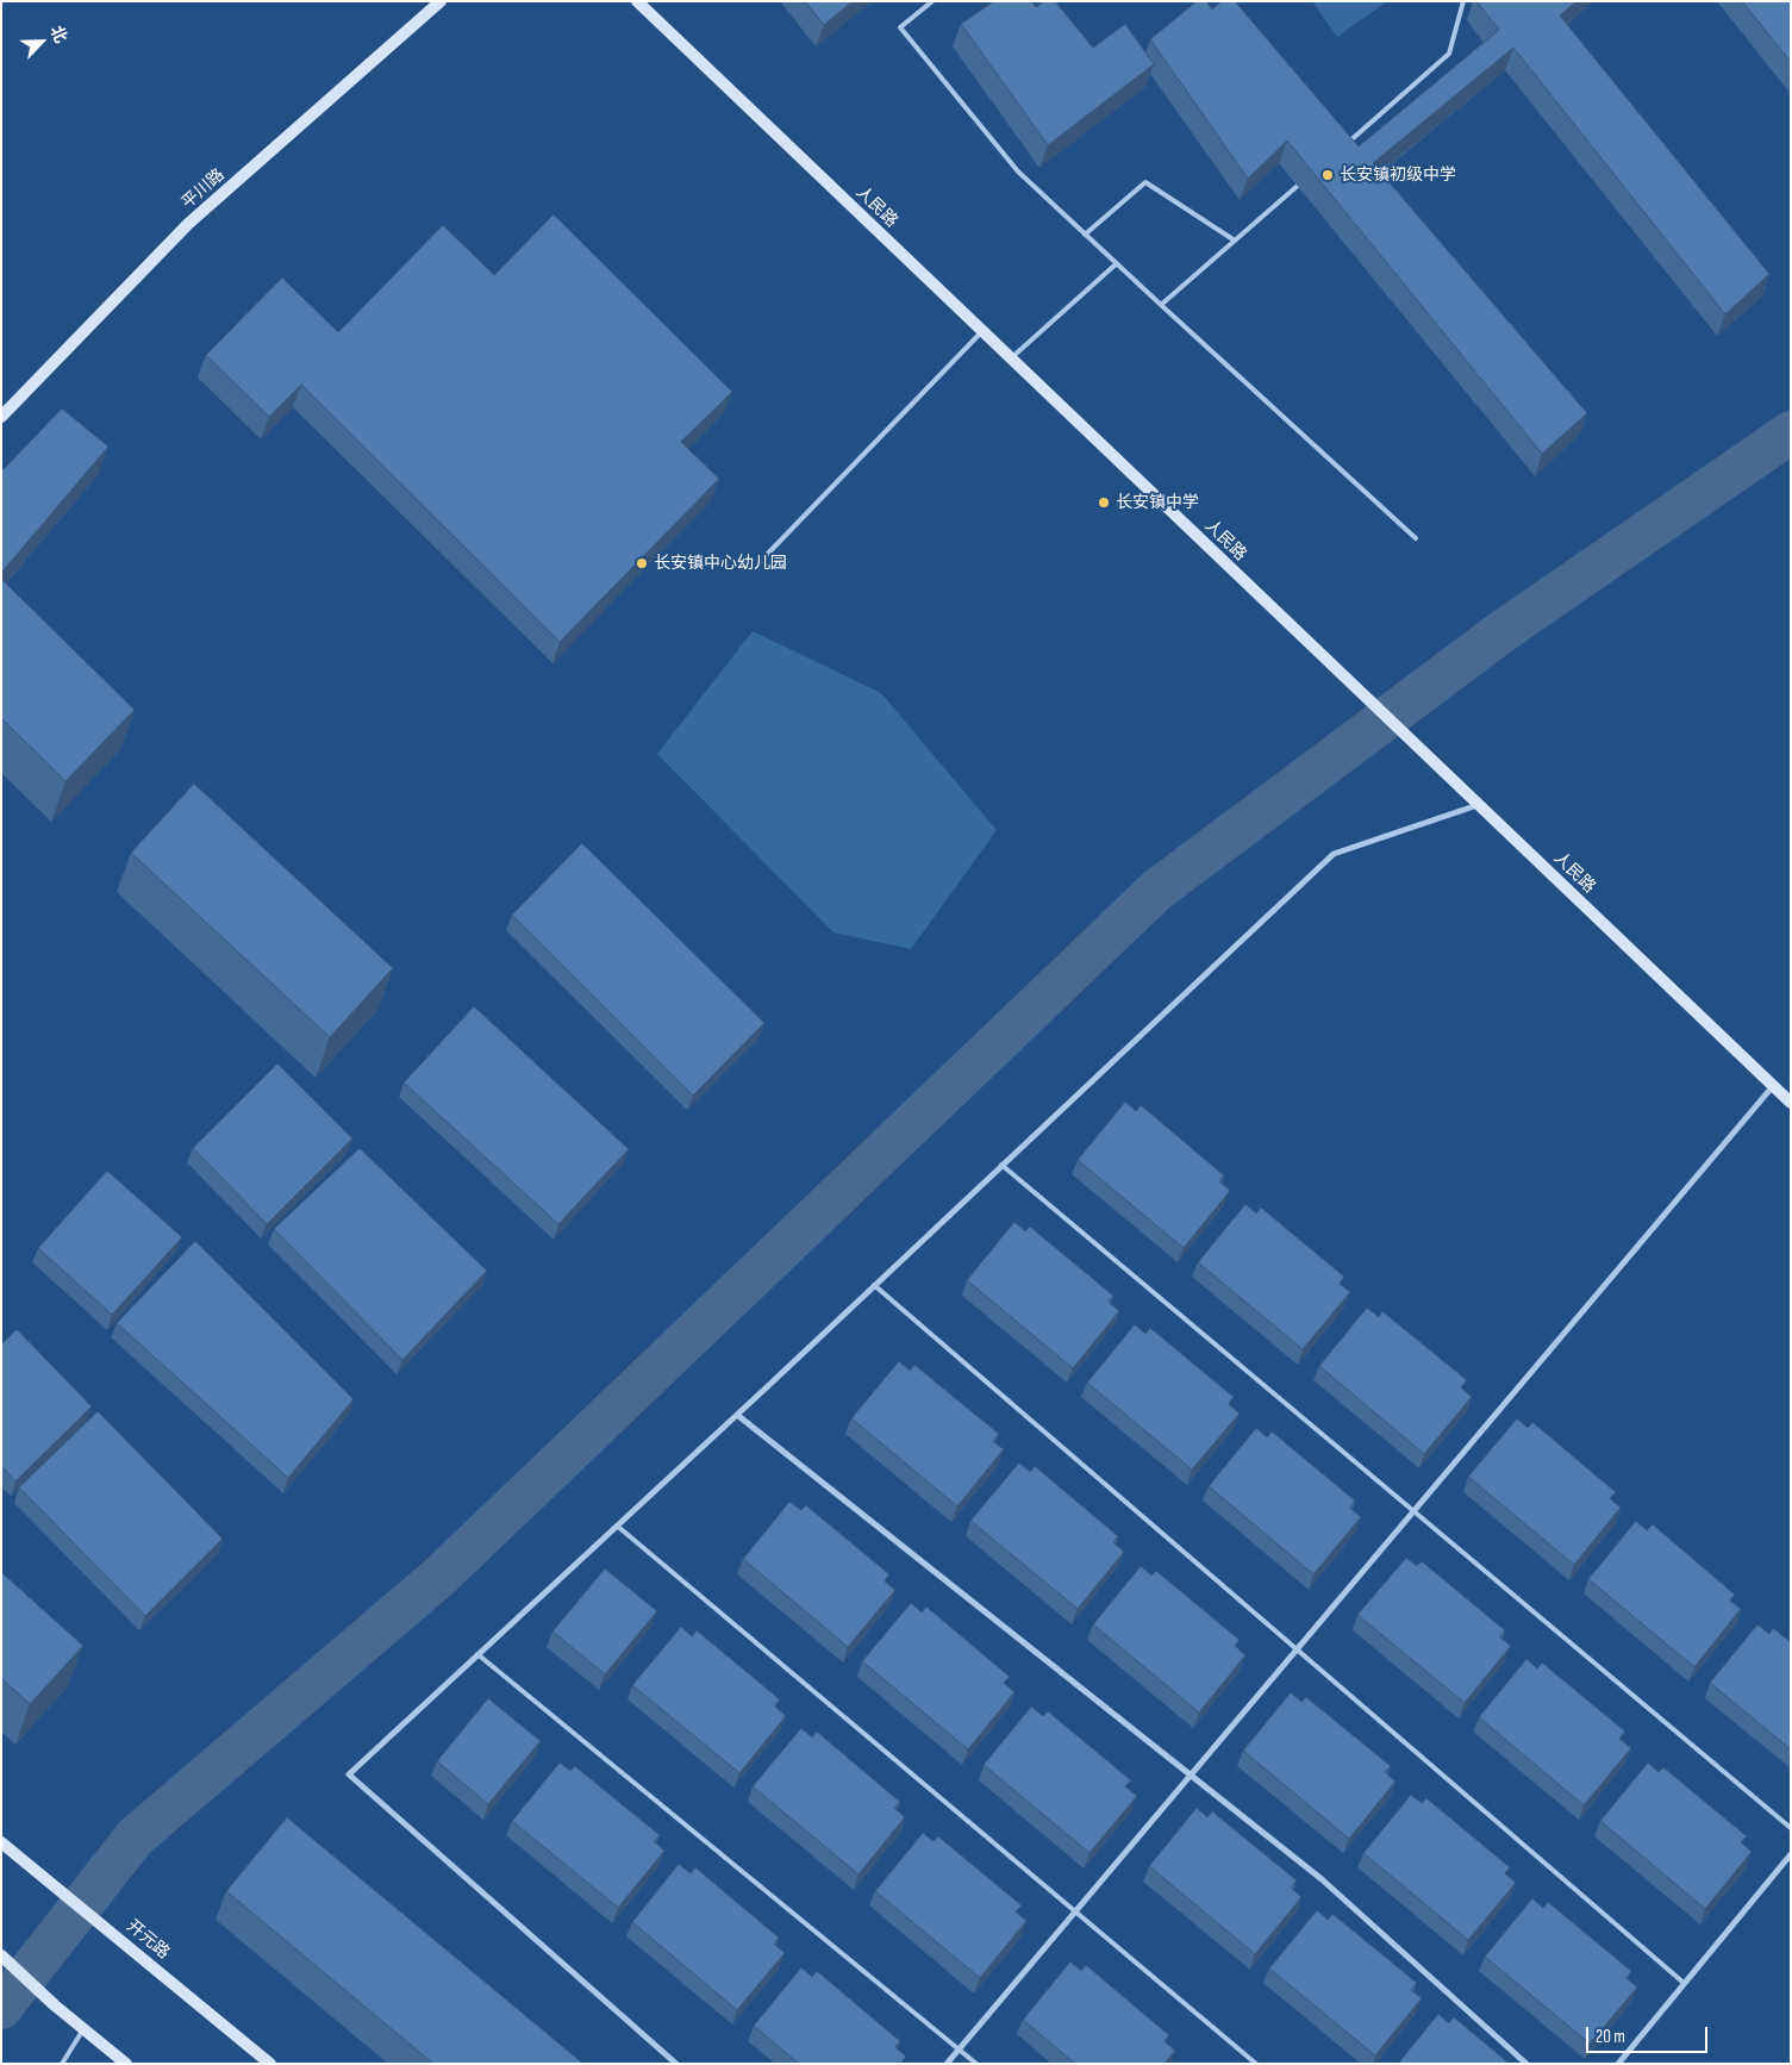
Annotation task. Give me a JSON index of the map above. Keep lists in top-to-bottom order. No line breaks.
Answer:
{"streets":{"street":["平川路","人民路","开元路"]},"places":["长安镇初级中学","长安镇中学","长安镇中心幼儿园"],"scale_bar":"20 m","north":"top right"}
